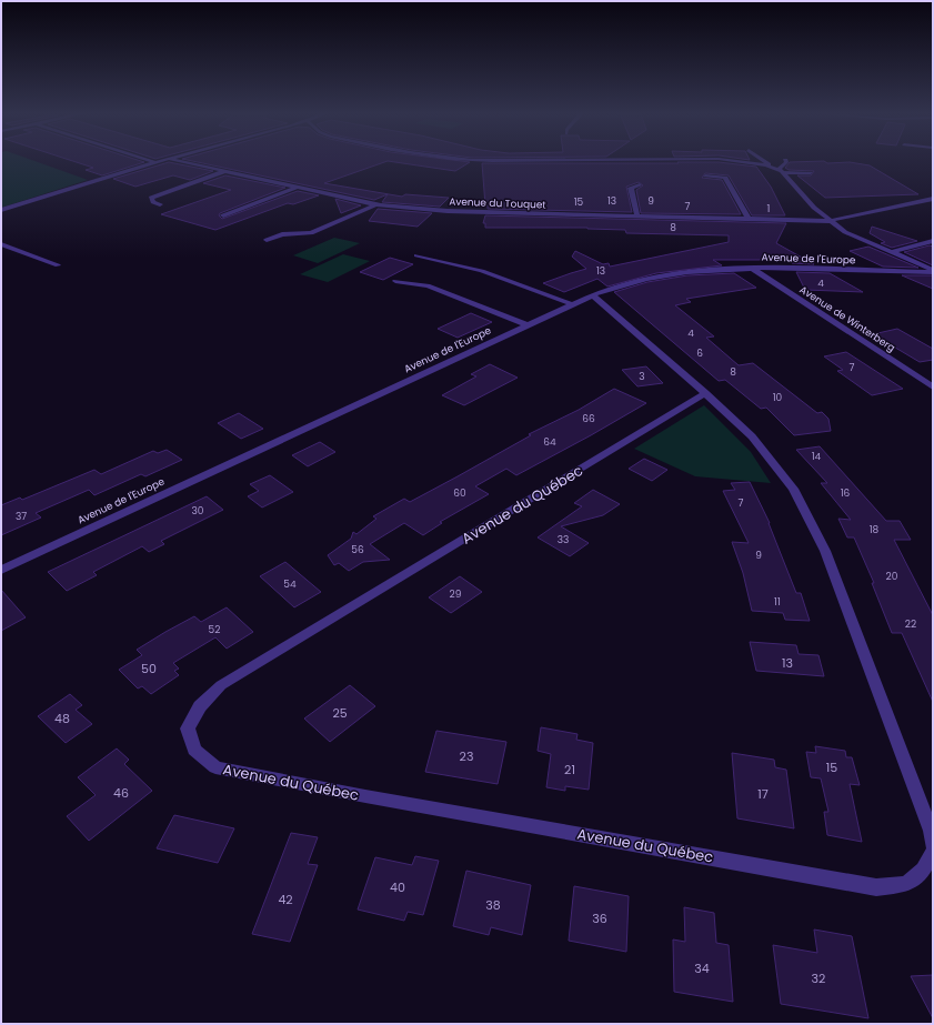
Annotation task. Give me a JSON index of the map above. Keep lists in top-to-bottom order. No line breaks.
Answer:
{"streets":{"street":["Avenue du Touquet","Avenue de l'Europe","Avenue de Winterberg","Avenue du Québec"]},"crossings":[["Avenue de l'Europe","Avenue de Winterberg"]],"house_numbers":["13","9","15","7","1","8","13","4","4","6","7","8","3","10","66","64","14","60","16","7","30","37","18","33","56","9","20","54","29","11","22","52","13","50","25","48","23","15","21","46","17","40","42","38","36","34","32"]}
